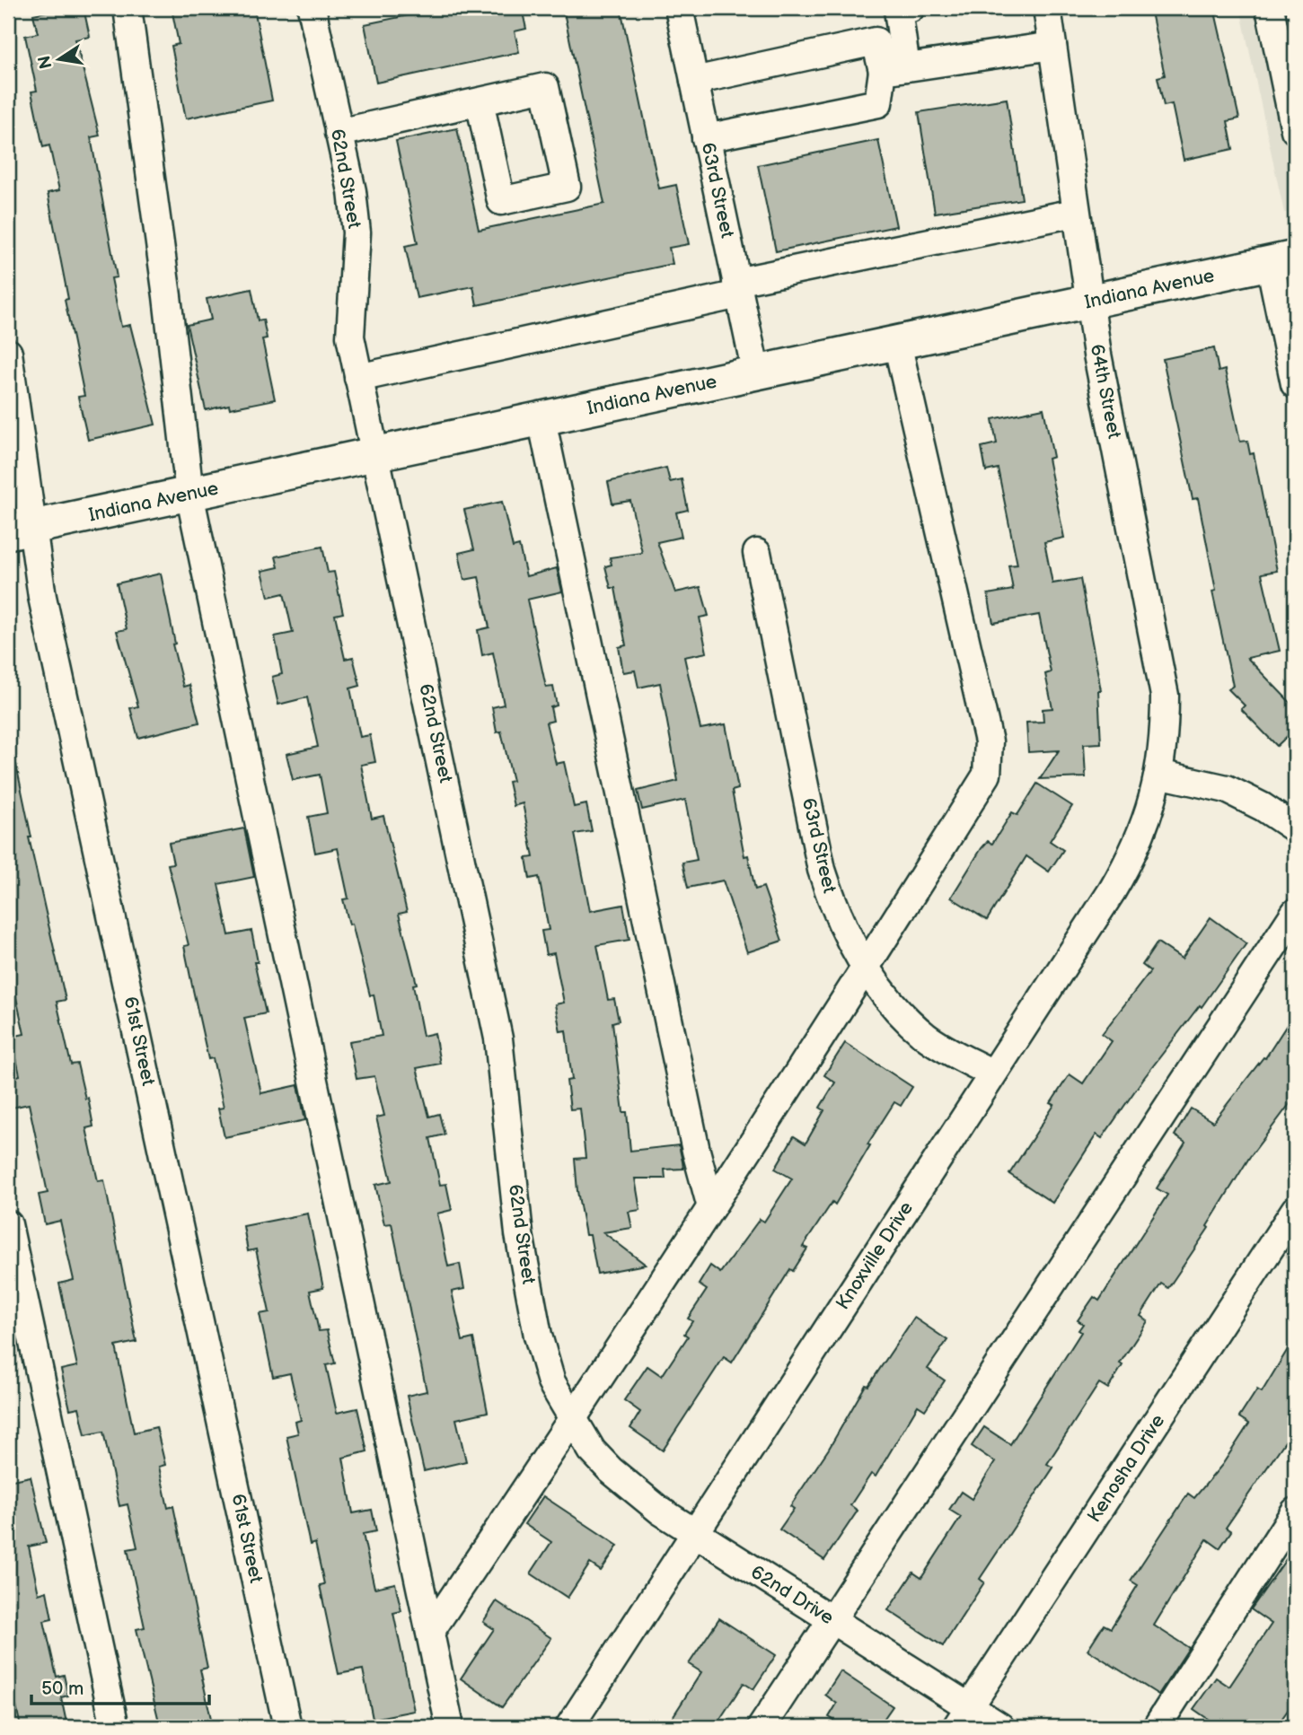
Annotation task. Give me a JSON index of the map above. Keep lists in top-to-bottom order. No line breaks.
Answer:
{"streets":{"main road":["Indiana Avenue"],"street":["62nd Street","63rd Street","64th Street","61st Street","Knoxville Drive","Kenosha Drive","62nd Drive"]},"crossings":[["62nd Street","Indiana Avenue"],["62nd Street","62nd Drive"],["63rd Street","Indiana Avenue"],["63rd Street","Knoxville Drive"],["Indiana Avenue","64th Street"],["Indiana Avenue","61st Street"],["64th Street","Knoxville Drive"],["Knoxville Drive","62nd Drive"],["Kenosha Drive","62nd Drive"]],"scale_bar":"50 m","north":"left"}
